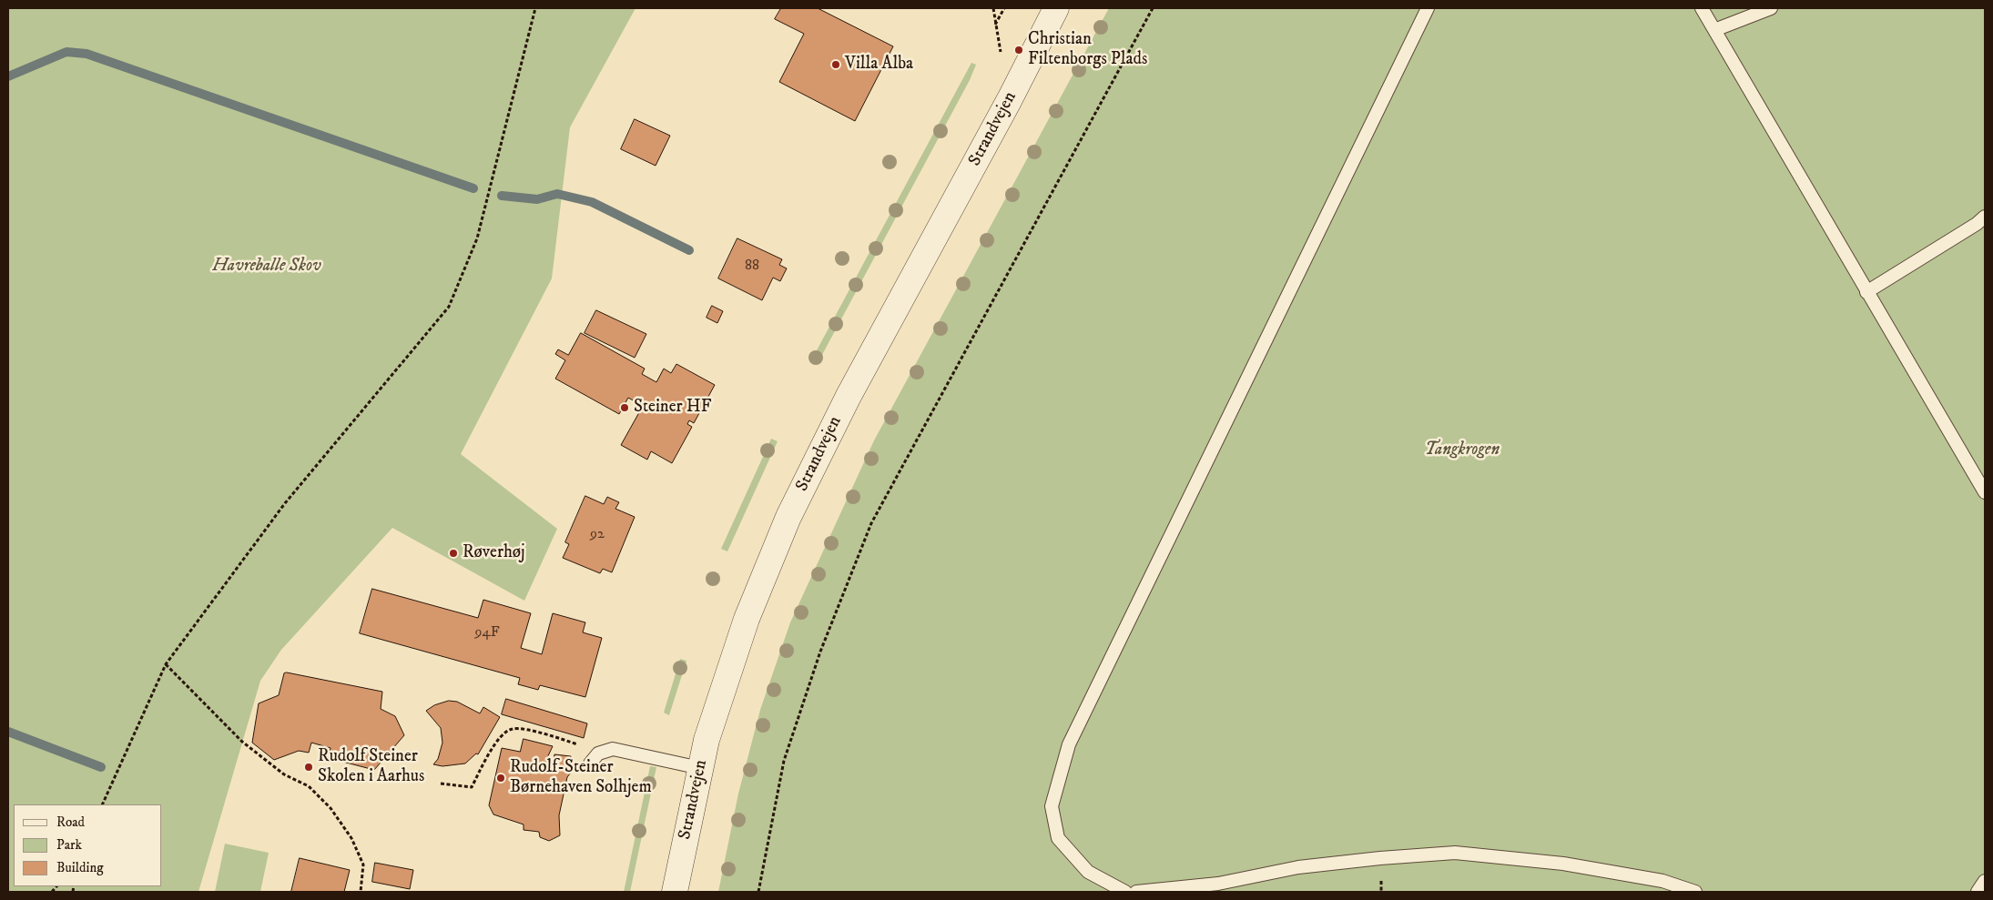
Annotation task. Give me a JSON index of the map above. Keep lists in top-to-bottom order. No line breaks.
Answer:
{"streets":{"street":["Strandvejen"]},"parks":["Havreballe Skov","Tangkrogen"],"places":["Christian Filtenborgs Plads","Villa Alba","Steiner HF","Røverhøj","Rudolf Steiner Skolen i Aarhus","Rudolf-Steiner Børnehaven Solhjem"],"house_numbers":["88","92","94F"],"legend":["Road","Park","Building"]}
